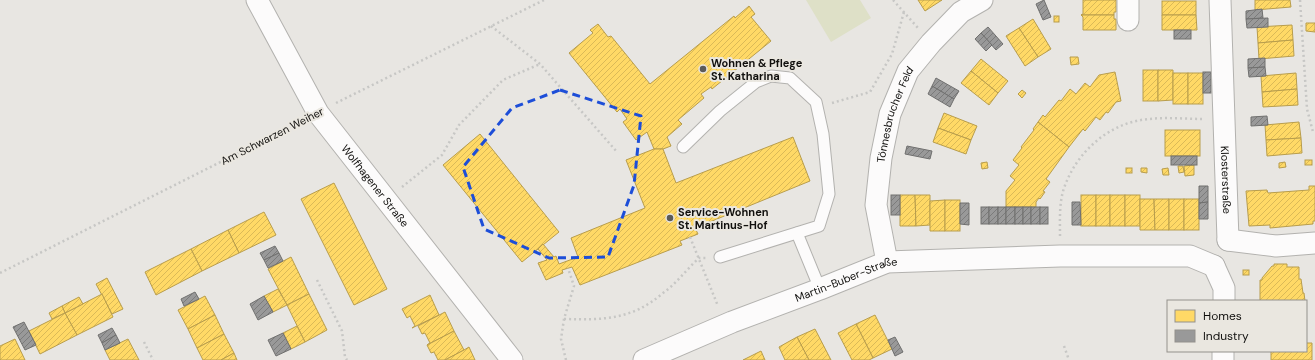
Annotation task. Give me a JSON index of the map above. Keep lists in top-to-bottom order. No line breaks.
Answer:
{"streets":{"street":["Tönnesbrucher Feld","Klosterstraße","Wolfhagener Straße","Martin-Buber-Straße"],"path":["Am Schwarzen Weiher"]},"crossings":[["Tönnesbrucher Feld","Martin-Buber-Straße"],["Am Schwarzen Weiher","Wolfhagener Straße"]],"places":["Wohnen & Pflege St. Katharina","Service-Wohnen St. Martinus-Hof"],"legend":["Homes","Industry"]}
